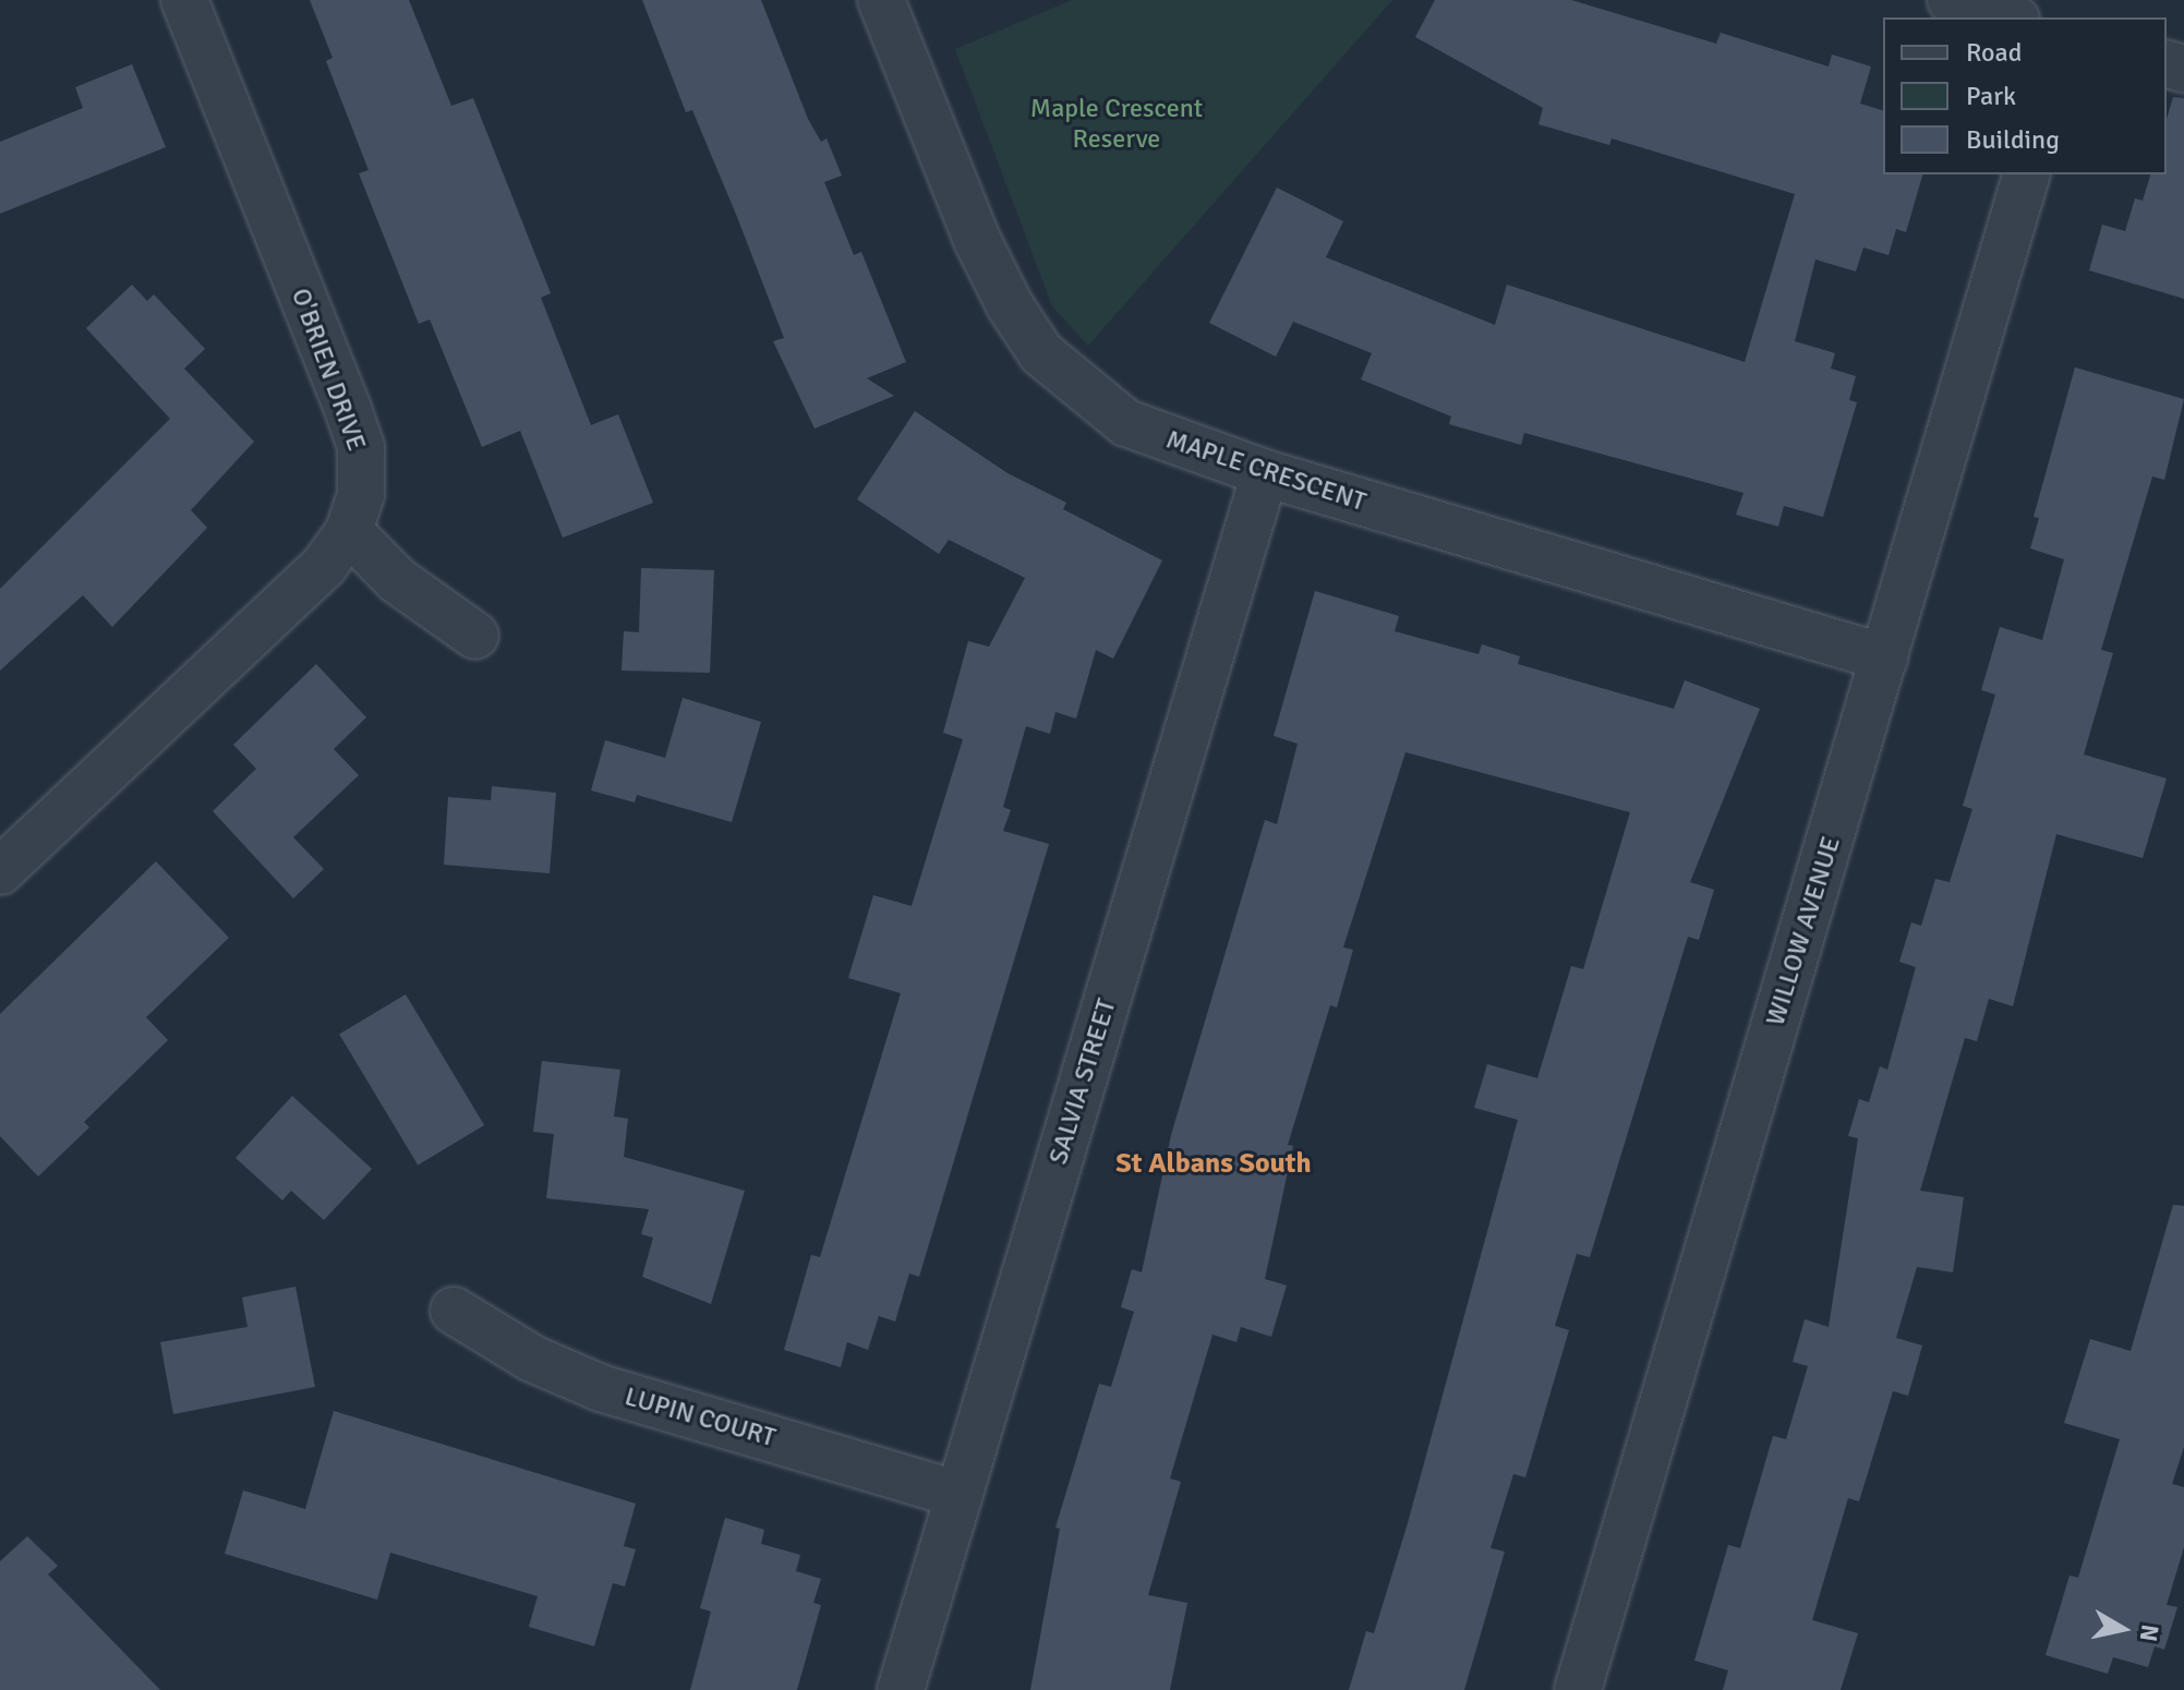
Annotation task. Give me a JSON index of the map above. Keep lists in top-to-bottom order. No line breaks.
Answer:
{"streets":{"street":["O'BRIEN DRIVE","MAPLE CRESCENT","WILLOW AVENUE","SALVIA STREET","LUPIN COURT"]},"crossings":[["MAPLE CRESCENT","WILLOW AVENUE"],["MAPLE CRESCENT","SALVIA STREET"],["SALVIA STREET","LUPIN COURT"]],"districts":["St Albans South"],"parks":["Maple Crescent Reserve"],"legend":["Road","Park","Building"],"north":"right"}
